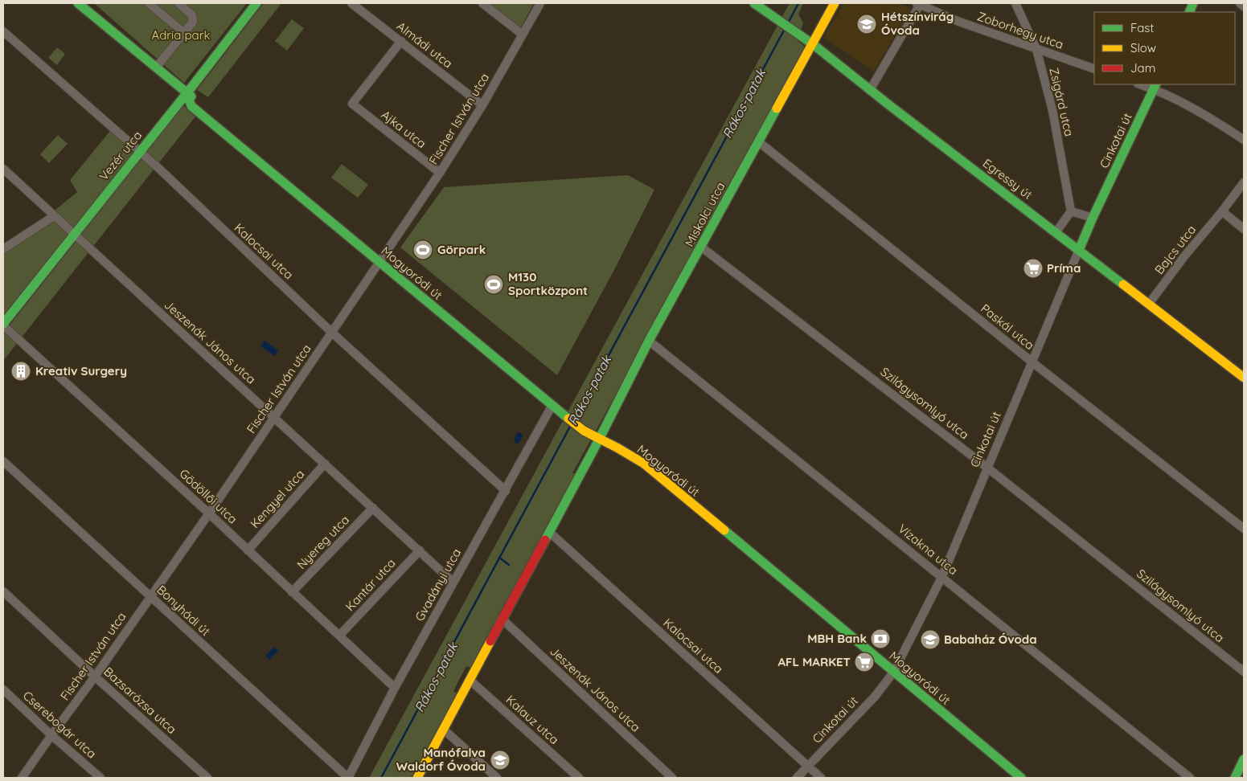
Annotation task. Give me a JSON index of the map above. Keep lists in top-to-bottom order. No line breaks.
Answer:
{"streets":{"street":["Zoborhegy utca","Almádi utca","Zsigárd utca","Fischer István utca","Ajka utca","Cinkotai út","Vezér utca","Egressy út","Miskolci utca","Bajcs utca","Kalocsai utca","Mogyoródi út","Paskál utca","Jeszenák János utca","Szilágysomlyó utca","Gödöllői utca","Kengyel utca","Nyereg utca","Vízakna utca","Kantár utca","Gvadányi utca","Bonyhádi út","Bazsarózsa utca","Kalauz utca","Cserebogár utca"]},"crossings":[["Zoborhegy utca","Zsigárd utca"],["Almádi utca","Fischer István utca"],["Almádi utca","Ajka utca"],["Fischer István utca","Ajka utca"],["Fischer István utca","Kalocsai utca"],["Fischer István utca","Mogyoródi út"],["Fischer István utca","Jeszenák János utca"],["Fischer István utca","Gödöllői utca"],["Fischer István utca","Bonyhádi út"],["Fischer István utca","Bazsarózsa utca"],["Fischer István utca","Cserebogár utca"],["Cinkotai út","Egressy út"],["Cinkotai út","Kalocsai utca"],["Cinkotai út","Mogyoródi út"],["Cinkotai út","Paskál utca"],["Cinkotai út","Szilágysomlyó utca"],["Cinkotai út","Vízakna utca"],["Vezér utca","Kalocsai utca"],["Vezér utca","Mogyoródi út"],["Vezér utca","Jeszenák János utca"],["Vezér utca","Gödöllői utca"],["Egressy út","Miskolci utca"],["Egressy út","Bajcs utca"],["Miskolci utca","Mogyoródi út"],["Miskolci utca","Paskál utca"],["Miskolci utca","Szilágysomlyó utca"],["Miskolci utca","Vízakna utca"],["Kalocsai utca","Gvadányi utca"],["Mogyoródi út","Gvadányi utca"],["Jeszenák János utca","Kengyel utca"],["Jeszenák János utca","Nyereg utca"],["Jeszenák János utca","Kantár utca"],["Jeszenák János utca","Gvadányi utca"],["Gödöllői utca","Kengyel utca"],["Gödöllői utca","Nyereg utca"],["Gödöllői utca","Kantár utca"],["Gödöllői utca","Gvadányi utca"],["Gvadányi utca","Bonyhádi út"]],"water":["Rákos-patak"],"parks":["Adria park"],"places":{"school or university":["Hétszínvirág Óvoda","Babaház Óvoda","Manófalva Waldorf Óvoda"],"sports":["Görpark","M130 Sportközpont"],"supermarket":["Príma","AFL MARKET"],"building":["Kreativ Surgery"],"bank":["MBH Bank"]},"legend":["Fast","Slow","Jam"]}
